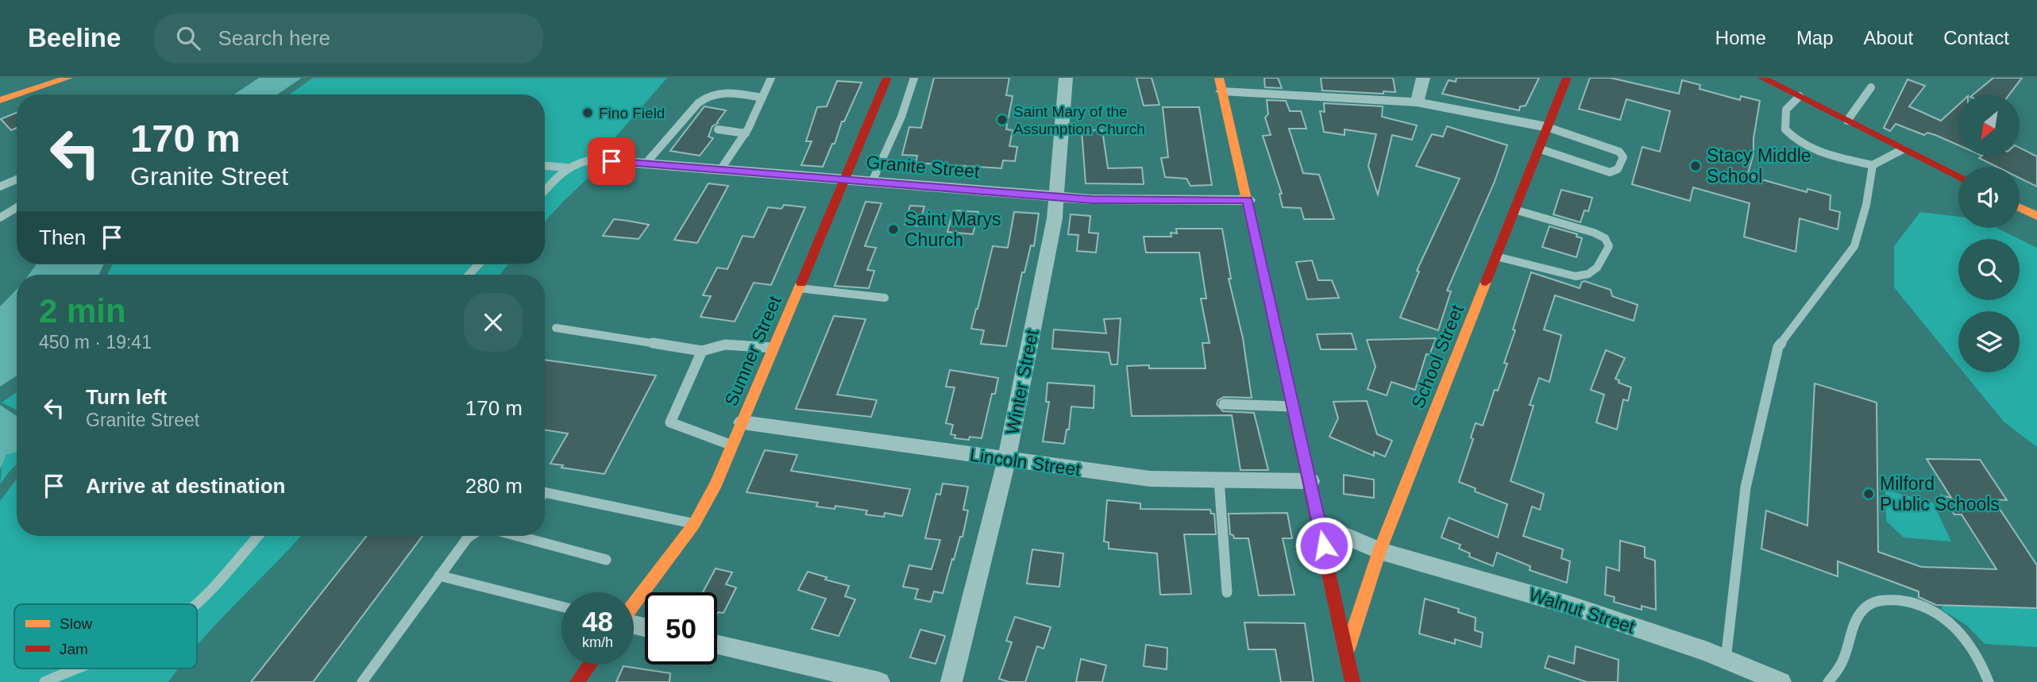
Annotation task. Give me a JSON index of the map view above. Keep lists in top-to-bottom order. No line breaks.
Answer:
{"streets":{"main road":["Sumner Street","School Street"],"street":["Granite Street","Winter Street","Lincoln Street","Walnut Street"]},"crossings":[["Granite Street","Sumner Street"],["Granite Street","Winter Street"],["Sumner Street","Lincoln Street"],["School Street","Walnut Street"],["Winter Street","Lincoln Street"]],"places":["Fino Field","Saint Mary of the Assumption Church","Stacy Middle School","Saint Marys Church","Milford Public Schools"],"legend":["Slow","Jam"],"north":"bottom left","page":{"header":"Beeline","search":"Search here","nav":["Home","Map","About","Contact"],"turn":["170 m","Granite Street"],"then":"Then","heading":["2 min","450 m · 19:41"],"list":[{"name":"Turn left","note":"Granite Street","value":"170 m"},{"name":"Arrive at destination","value":"280 m"}],"speed":"48 km/h","limit":"50"}}
